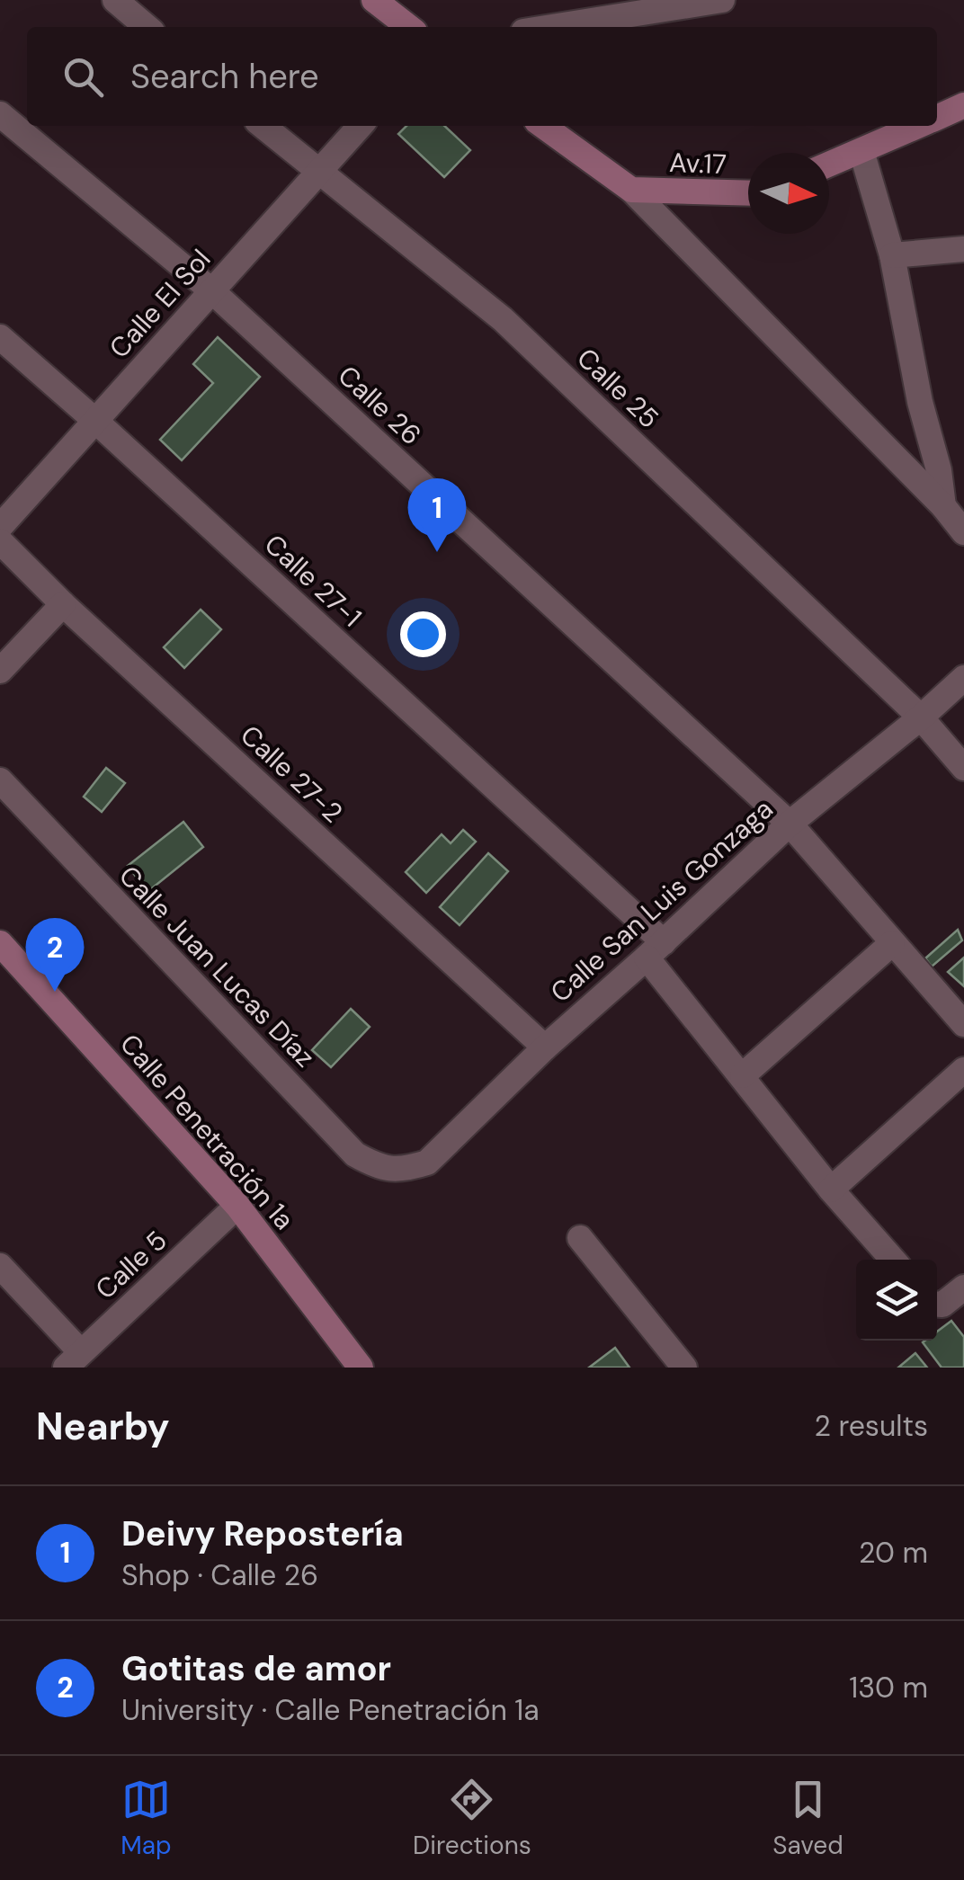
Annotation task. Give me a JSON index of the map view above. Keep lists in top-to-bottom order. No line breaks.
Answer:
{"streets":{"main road":["Av.17","Calle Penetración 1a"],"street":["Calle El Sol","Calle 25","Calle 26","Calle 27-1","Calle 27-2","Calle San Luis Gonzaga","Calle Juan Lucas Díaz","Calle 5"]},"crossings":[["Calle El Sol","Calle 25"],["Calle El Sol","Calle 26"],["Calle El Sol","Calle 27-1"],["Calle 25","Calle San Luis Gonzaga"],["Calle 26","Calle San Luis Gonzaga"],["Calle 27-1","Calle San Luis Gonzaga"],["Calle 27-2","Calle San Luis Gonzaga"],["Calle San Luis Gonzaga","Calle Juan Lucas Díaz"],["Calle Penetración 1a","Calle 5"]],"north":"right","page":{"search":"Search here","pins":["1","2"],"heading":["Nearby","2 results"],"list":[{"mark":"1","name":"Deivy Repostería","note":"Shop · Calle 26","value":"20 m"},{"mark":"2","name":"Gotitas de amor","note":"University · Calle Penetración 1a","value":"130 m"}],"nav":["Map","Directions","Saved"]}}
